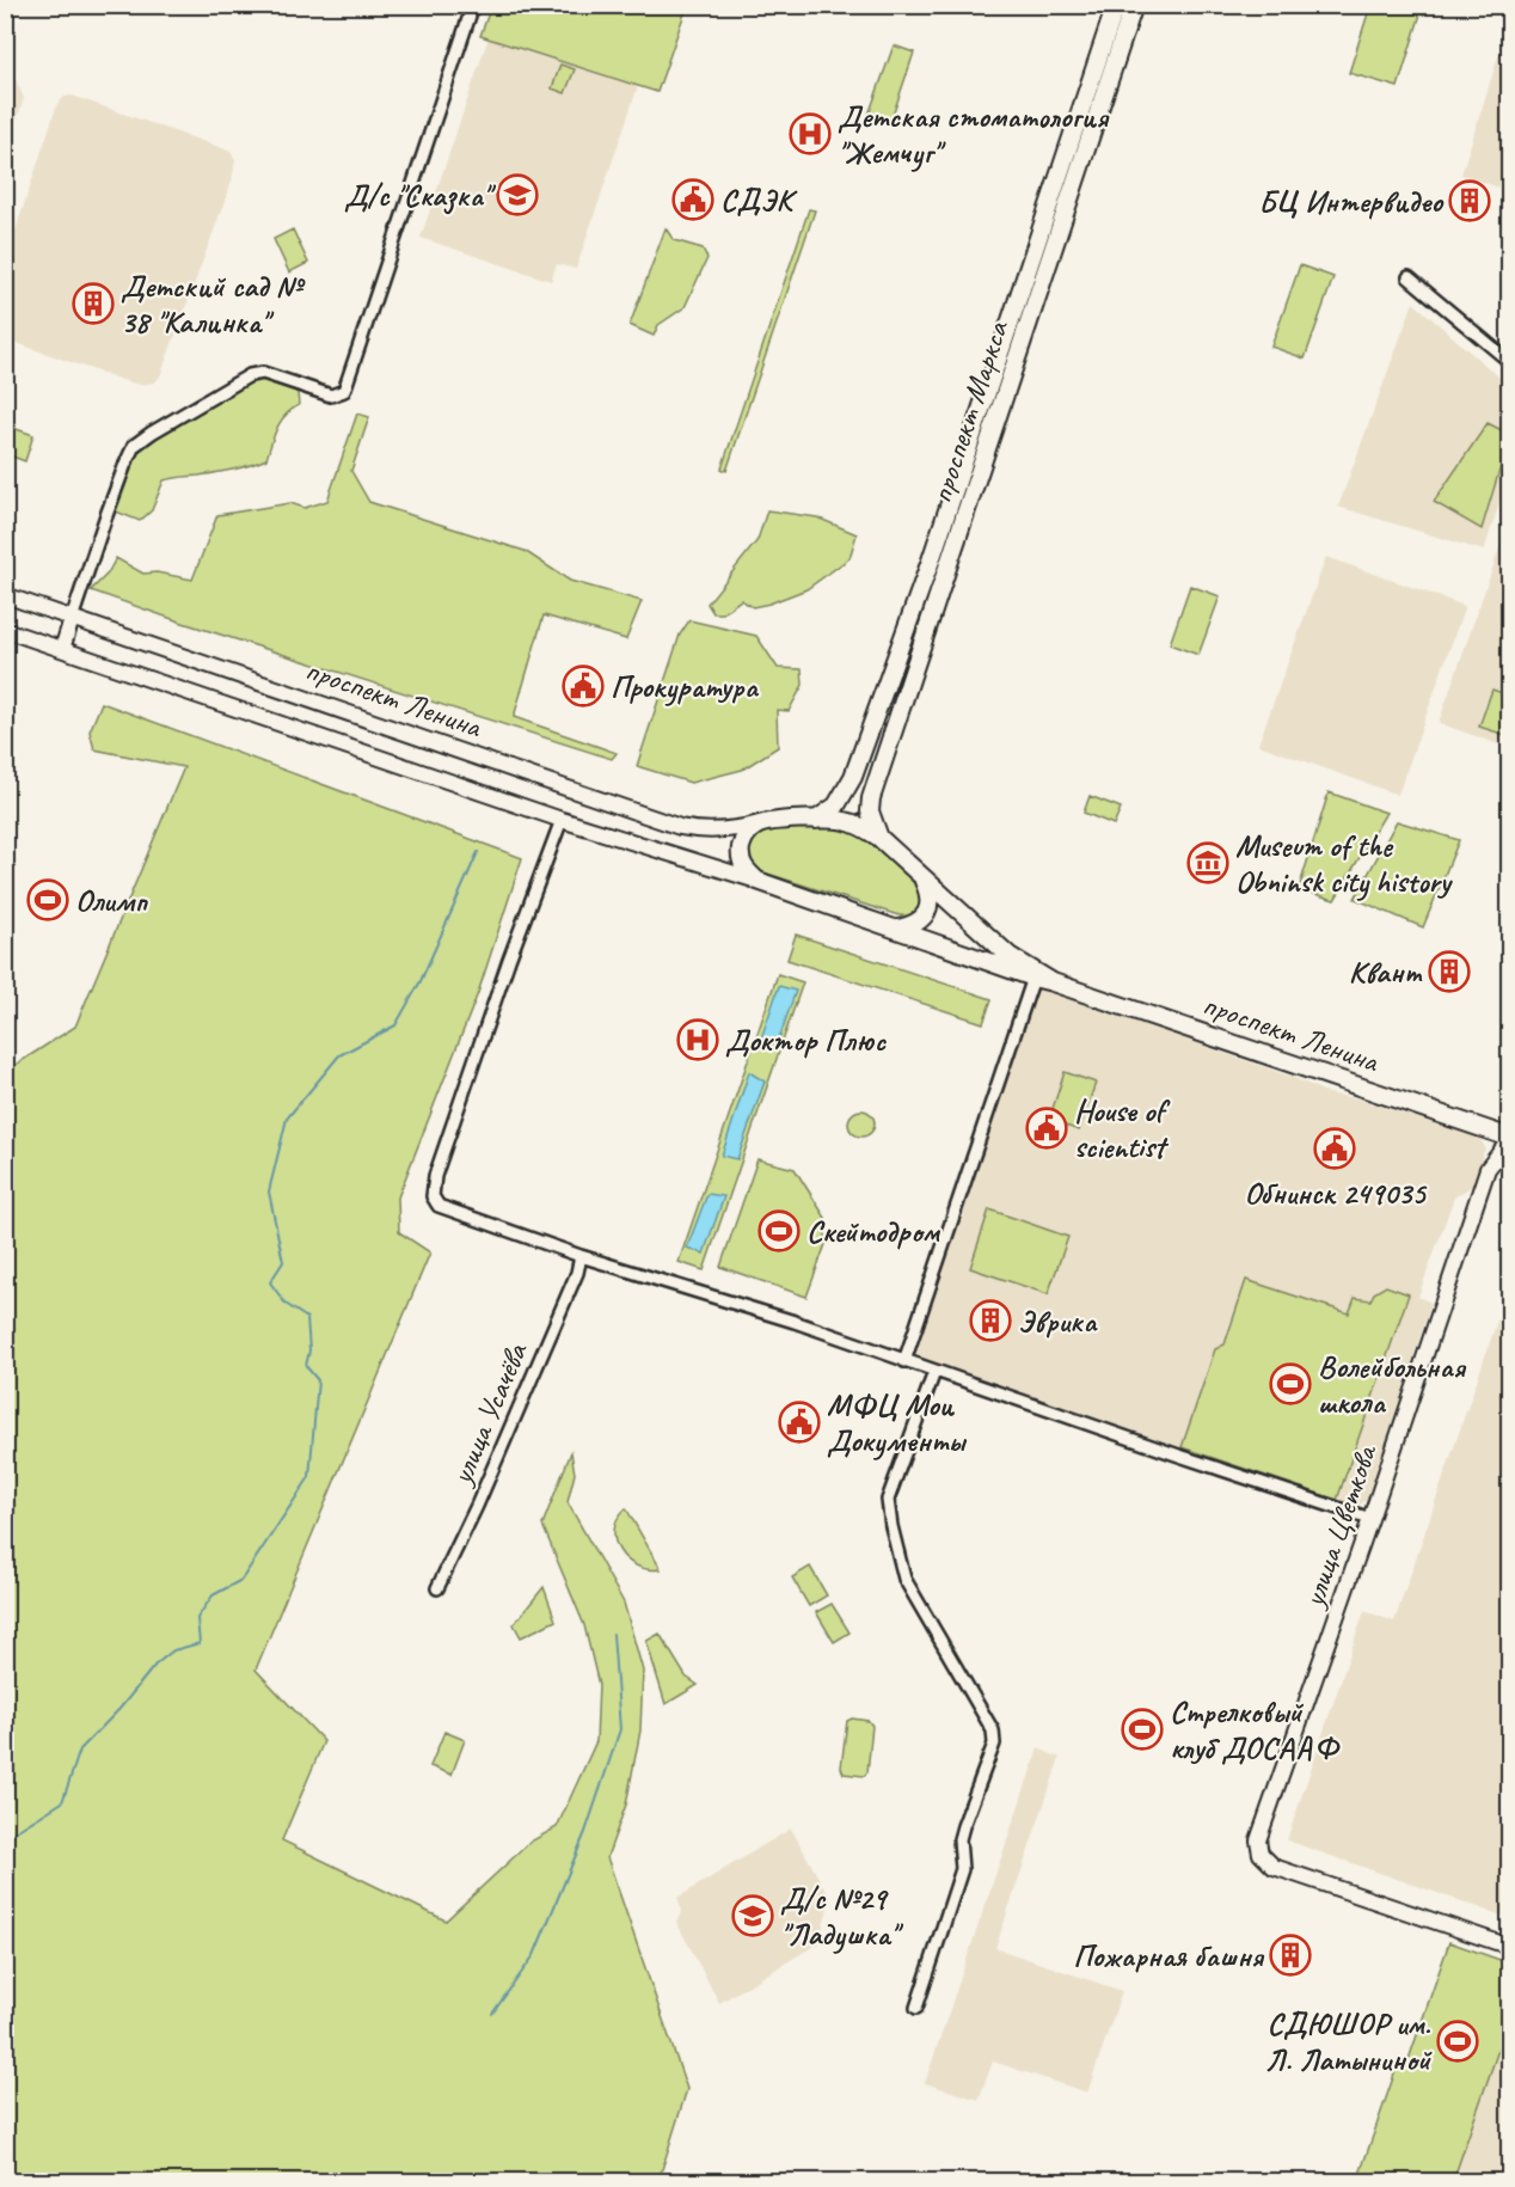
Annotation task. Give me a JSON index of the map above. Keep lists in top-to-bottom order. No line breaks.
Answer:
{"streets":{"main road":["проспект Маркса","проспект Ленина","улица Цветкова"],"street":["улица Усачёва"]},"crossings":[["проспект Маркса","проспект Ленина"],["проспект Ленина","улица Цветкова"]],"places":{"hospital":["Детская стоматология \"Жемчуг\"","Доктор Плюс"],"school or university":["Д/с \"Сказка\"","Д/с №29 \"Ладушка\""],"public building":["СДЭК","Прокуратура","House of scientist","Обнинск 249035","МФЦ Мои Документы"],"building":["БЦ Интервидео","Детский сад № 38 \"Калинка\"","Квант","Эврика","Пожарная башня"],"museum":["Museum of the Obninsk сity history"],"sports":["Олимп","Скейтодром","Волейбольная школа","Стрелковый клуб ДОСААФ","СДЮШОР им. Л. Латыниной"]}}
